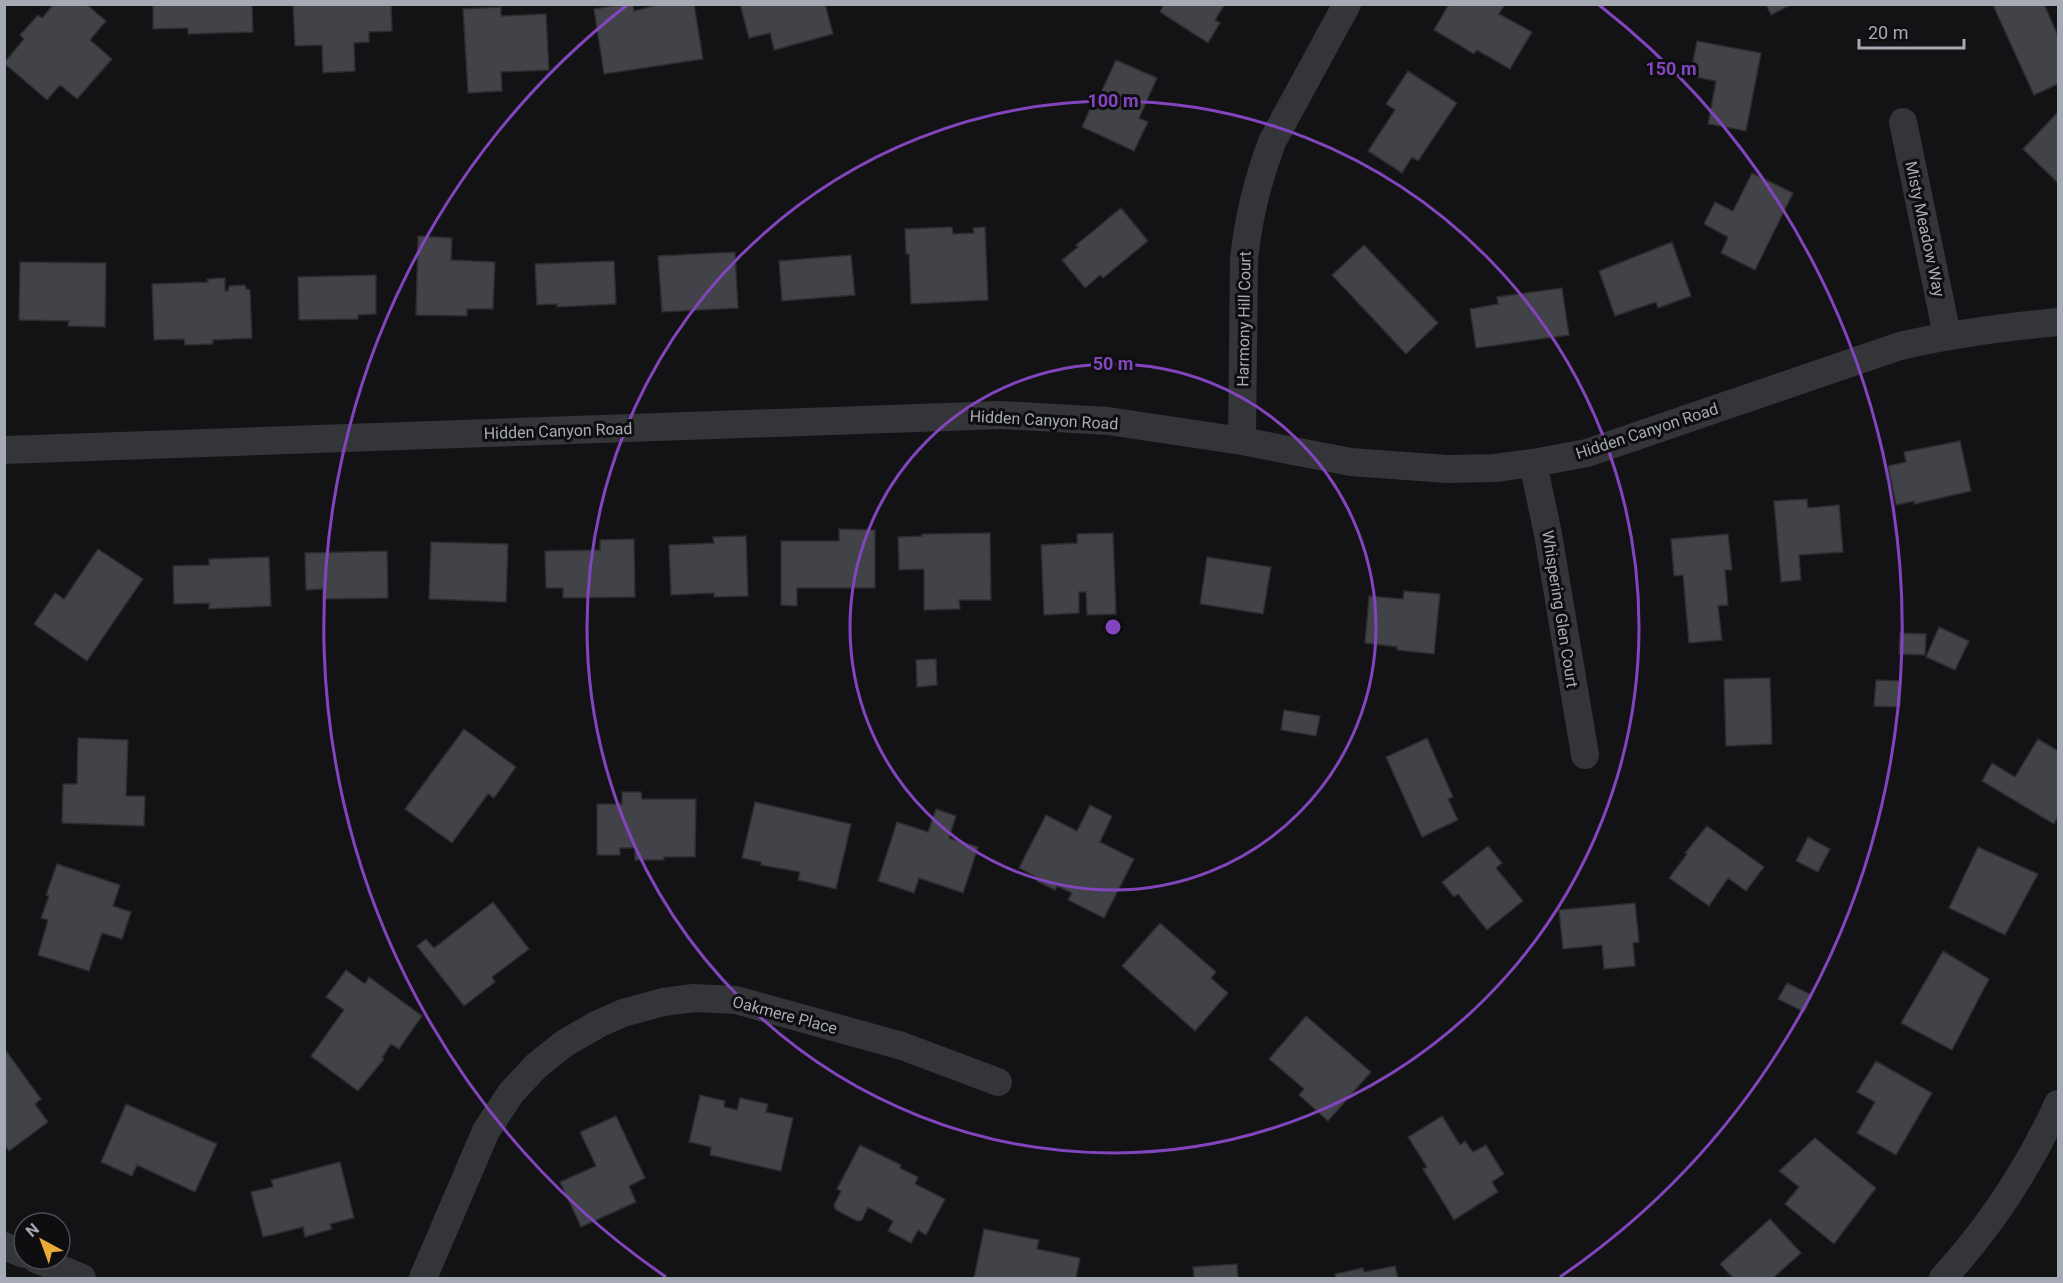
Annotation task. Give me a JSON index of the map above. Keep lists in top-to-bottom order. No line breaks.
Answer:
{"streets":{"street":["Misty Meadow Way","Harmony Hill Court","Hidden Canyon Road","Whispering Glen Court","Oakmere Place"]},"crossings":[["Misty Meadow Way","Hidden Canyon Road"],["Harmony Hill Court","Hidden Canyon Road"],["Hidden Canyon Road","Whispering Glen Court"]],"scale_bar":"20 m","north":"top left","rings":["150 m","100 m","50 m"]}
